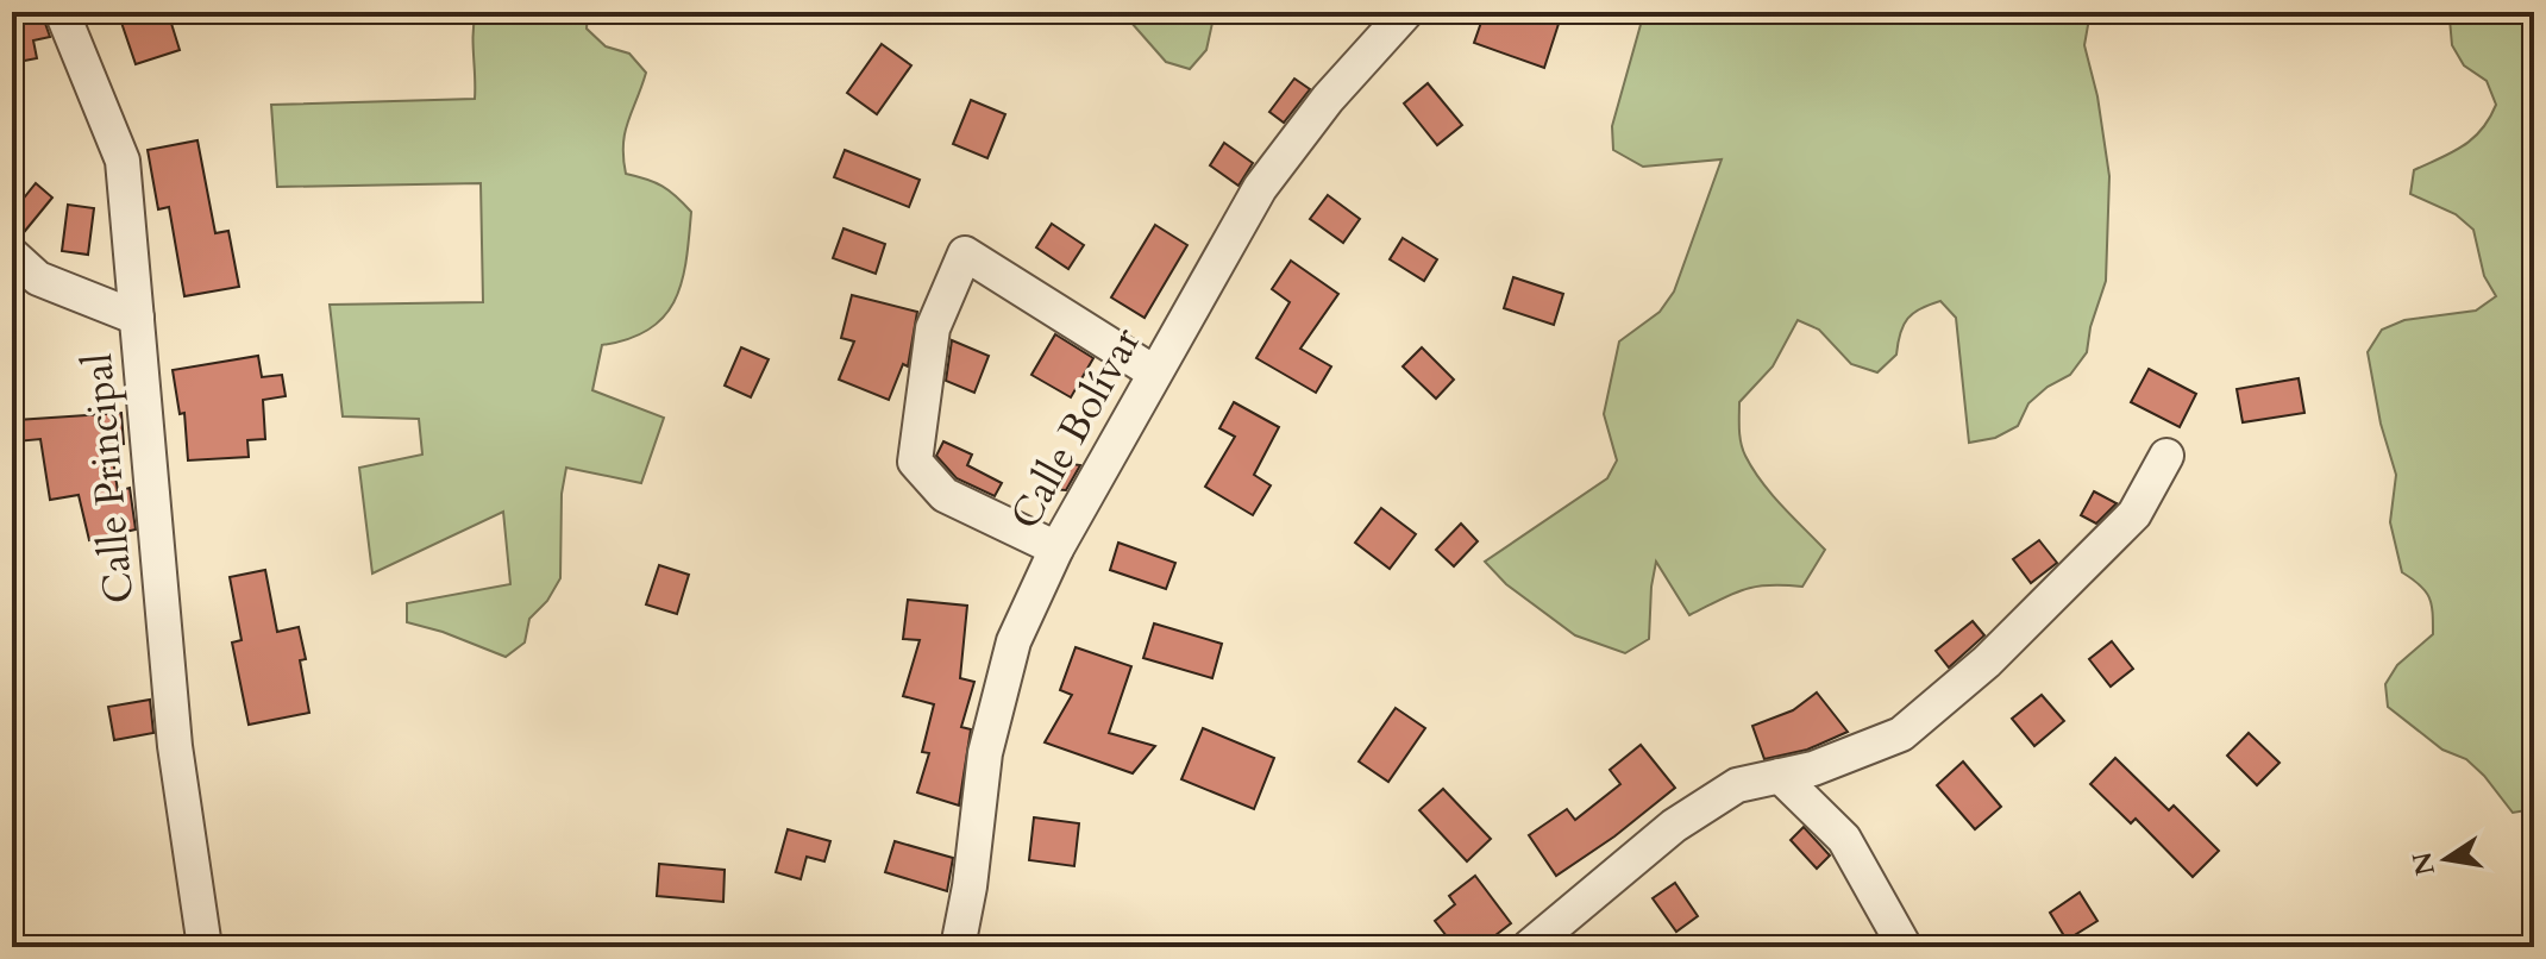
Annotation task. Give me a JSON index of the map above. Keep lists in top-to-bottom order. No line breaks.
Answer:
{"streets":{"street":["Calle Bolívar","Calle Principal"]},"north":"left"}
